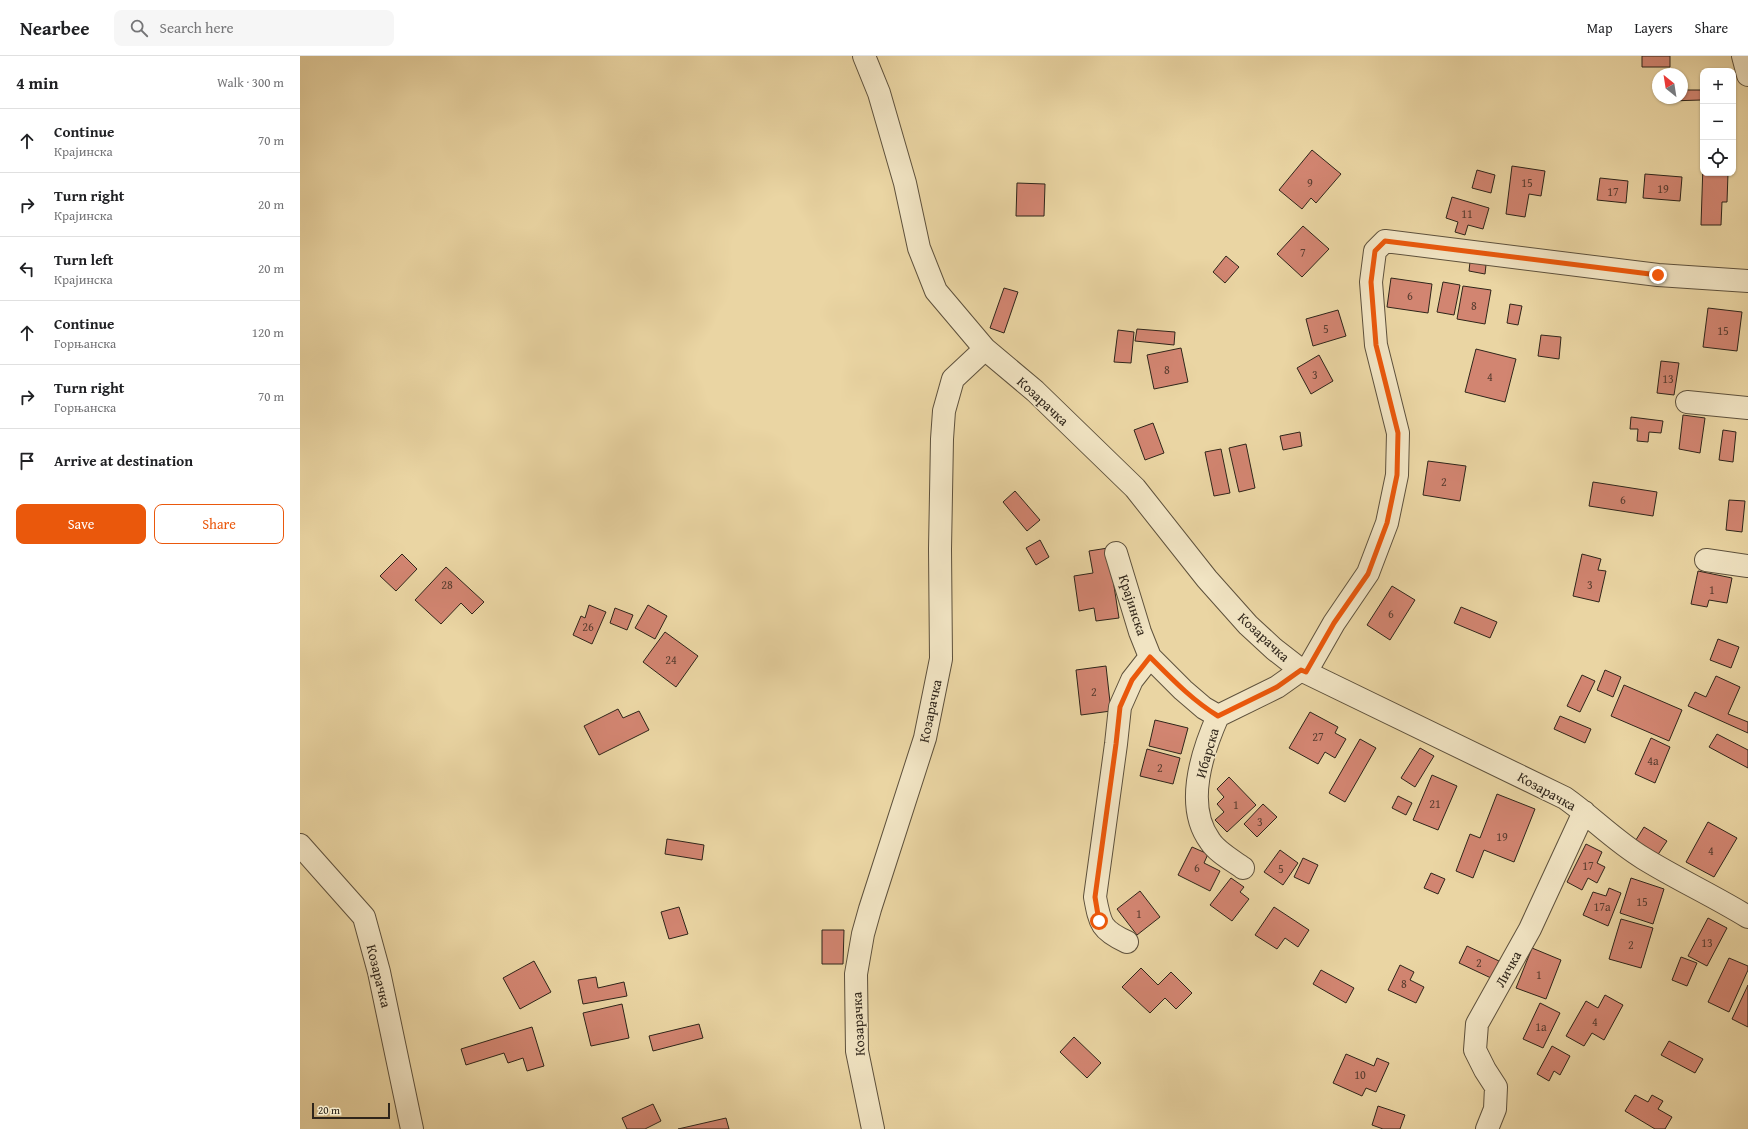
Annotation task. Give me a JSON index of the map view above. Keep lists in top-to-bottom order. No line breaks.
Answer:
{"streets":{"street":["Козарачка","Крајинска","Ибарска","Личка"]},"crossings":[["Козарачка","Личка"],["Крајинска","Ибарска"]],"house_numbers":["9","15","19","17","11","7","6","8","5","15","8","3","4","13","2","6","28","3","1","6","26","24","2","27","4a","2","21","1","3","19","4","17","6","5","15","17a","1","13","2","2","1","8","4","1a","10"],"scale_bar":"20 m","north":"top left","page":{"header":"Nearbee","search":"Search here","nav":["Map","Layers","Share"],"heading":["4 min","Walk · 300 m"],"map_buttons":["+","−"],"list":[["Continue","Крајинска","70 m"],["Turn right","Крајинска","20 m"],["Turn left","Крајинска","20 m"],["Continue","Горњанска","120 m"],["Turn right","Горњанска","70 m"],"Arrive at destination"],"buttons":["Save","Share"],"scale":"20 m"}}
